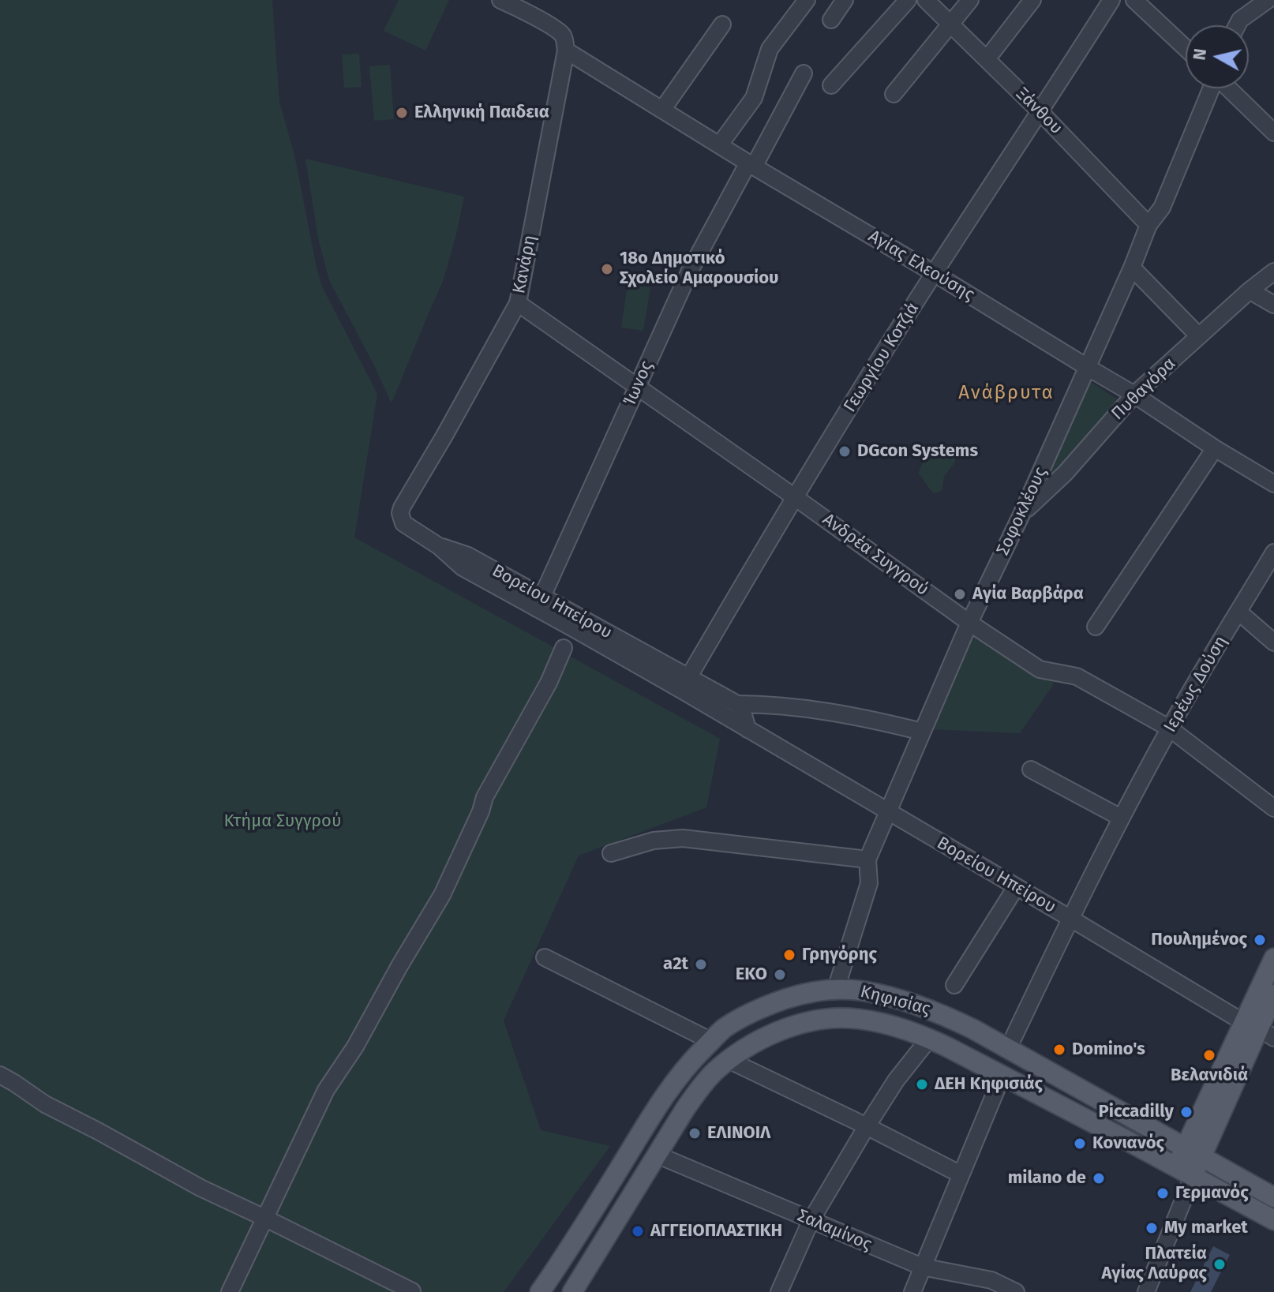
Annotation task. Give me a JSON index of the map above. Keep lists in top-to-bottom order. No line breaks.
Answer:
{"streets":{"main road":["Κηφισίας"],"street":["Ξάνθου","Κανάρη","Αγίας Ελεούσης","Γεωργίου Κοτζιά","Ίωνος","Πυθαγόρα","Σοφοκλέους","Ανδρέα Συγγρού","Βορείου Ηπείρου","Ιερέως Δούση","Σαλαμίνος"]},"crossings":[["Ξάνθου","Γεωργίου Κοτζιά"],["Ξάνθου","Σοφοκλέους"],["Κανάρη","Αγίας Ελεούσης"],["Κανάρη","Ανδρέα Συγγρού"],["Κανάρη","Βορείου Ηπείρου"],["Αγίας Ελεούσης","Γεωργίου Κοτζιά"],["Αγίας Ελεούσης","Ίωνος"],["Αγίας Ελεούσης","Πυθαγόρα"],["Αγίας Ελεούσης","Σοφοκλέους"],["Γεωργίου Κοτζιά","Ανδρέα Συγγρού"],["Γεωργίου Κοτζιά","Βορείου Ηπείρου"],["Ίωνος","Ανδρέα Συγγρού"],["Ίωνος","Βορείου Ηπείρου"],["Πυθαγόρα","Σοφοκλέους"],["Σοφοκλέους","Ανδρέα Συγγρού"],["Σοφοκλέους","Βορείου Ηπείρου"],["Σοφοκλέους","Κηφισίας"],["Ανδρέα Συγγρού","Ιερέως Δούση"],["Βορείου Ηπείρου","Ιερέως Δούση"],["Ιερέως Δούση","Κηφισίας"],["Κηφισίας","Σαλαμίνος"]],"districts":["Ανάβρυτα"],"parks":["Κτήμα Συγγρού"],"places":["Ελληνική Παιδεια","18ο Δημοτικό Σχολείο Αμαρουσίου","DGcon Systems","Αγία Βαρβάρα","Πουλημένος","Γρηγόρης","a2t","EKO","Domino's","Βελανιδιά","ΔΕΗ Κηφισιάς","Piccadilly","ΕΛΙΝΟΙΛ","Κονιανός","milano de","Γερμανός","My market","ΑΓΓΕΙΟΠΛΑΣΤΙΚΗ","Πλατεία Αγίας Λαύρας"],"north":"left"}
